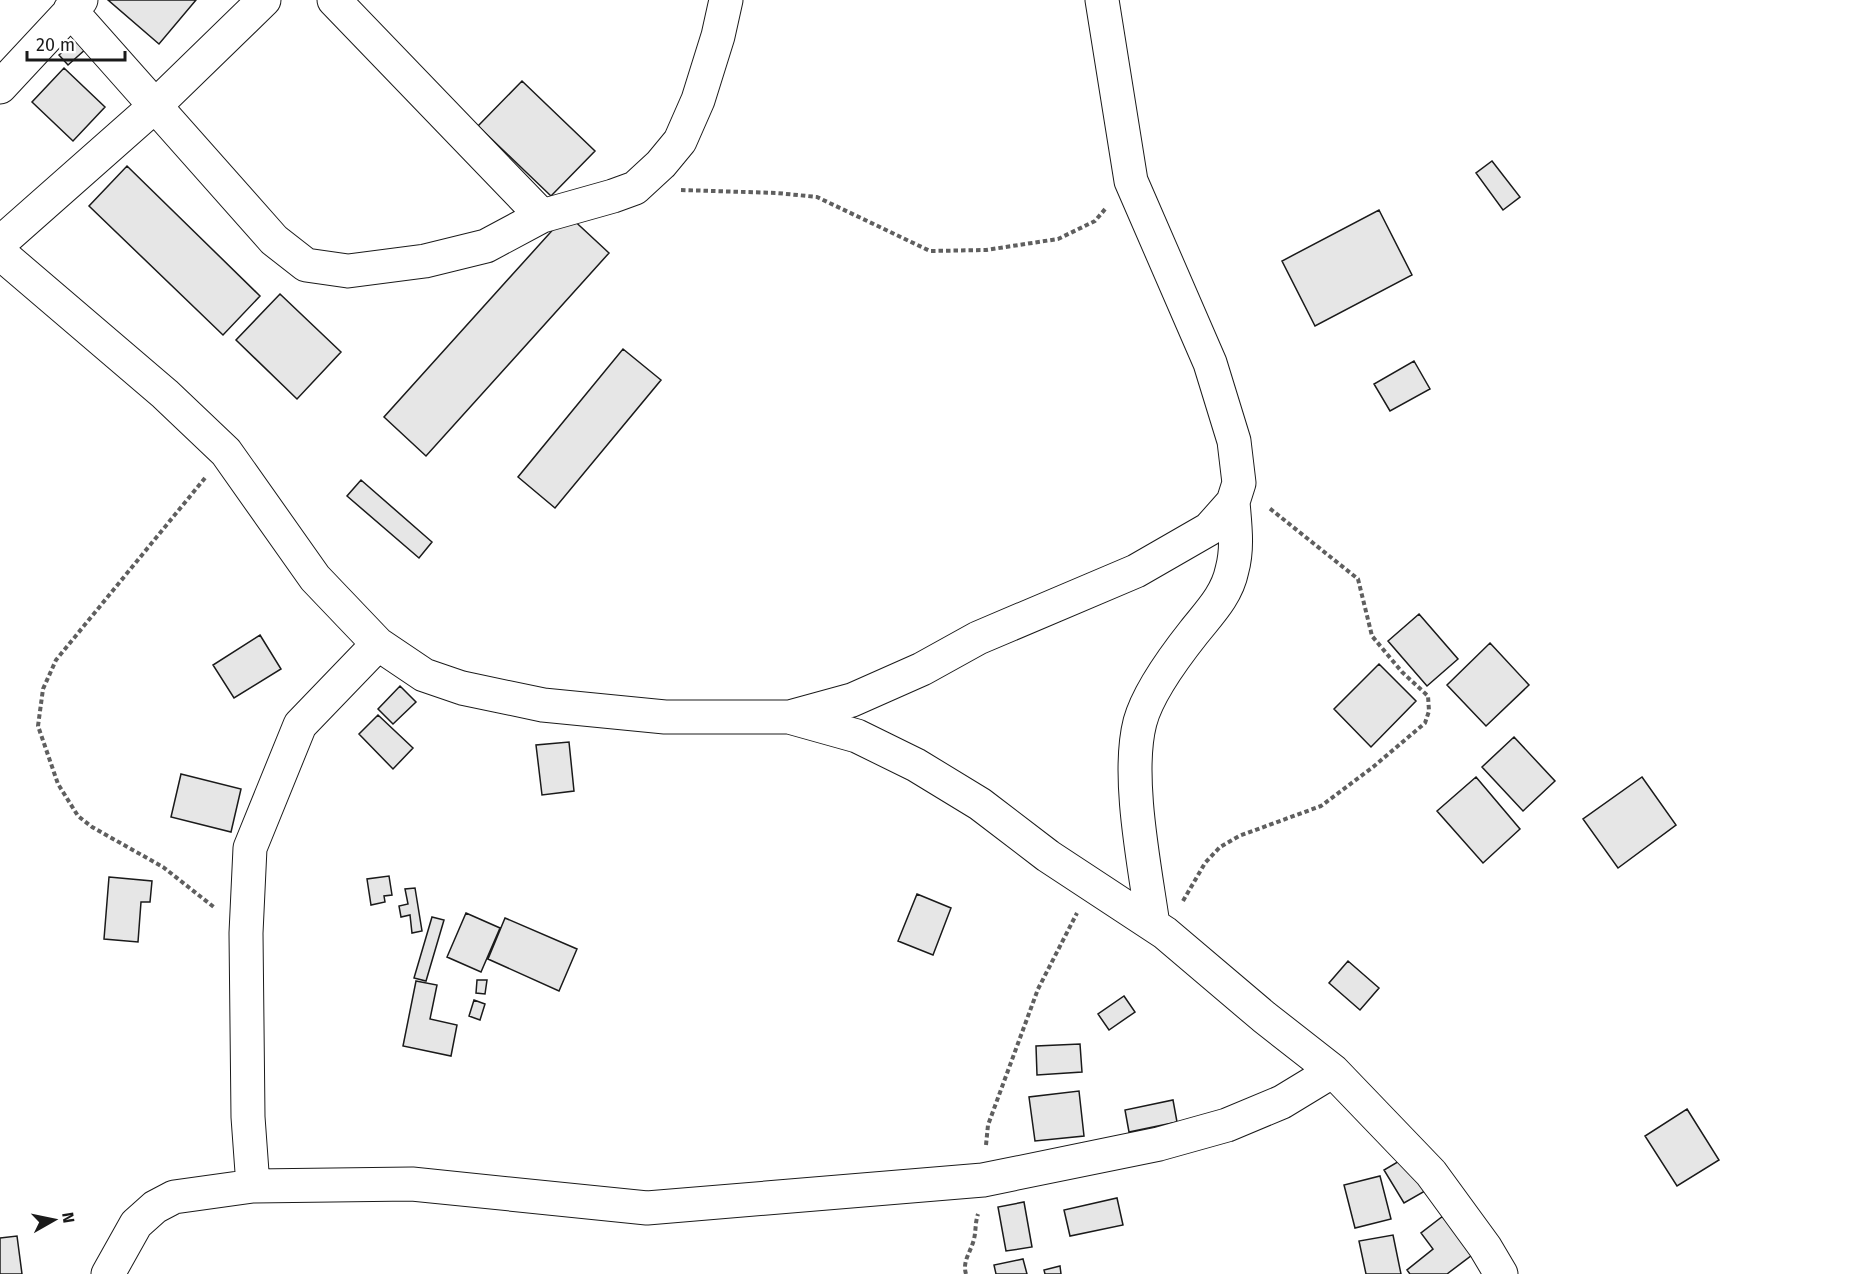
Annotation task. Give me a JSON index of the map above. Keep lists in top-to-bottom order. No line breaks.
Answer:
{"scale_bar":"20 m","north":"right"}
